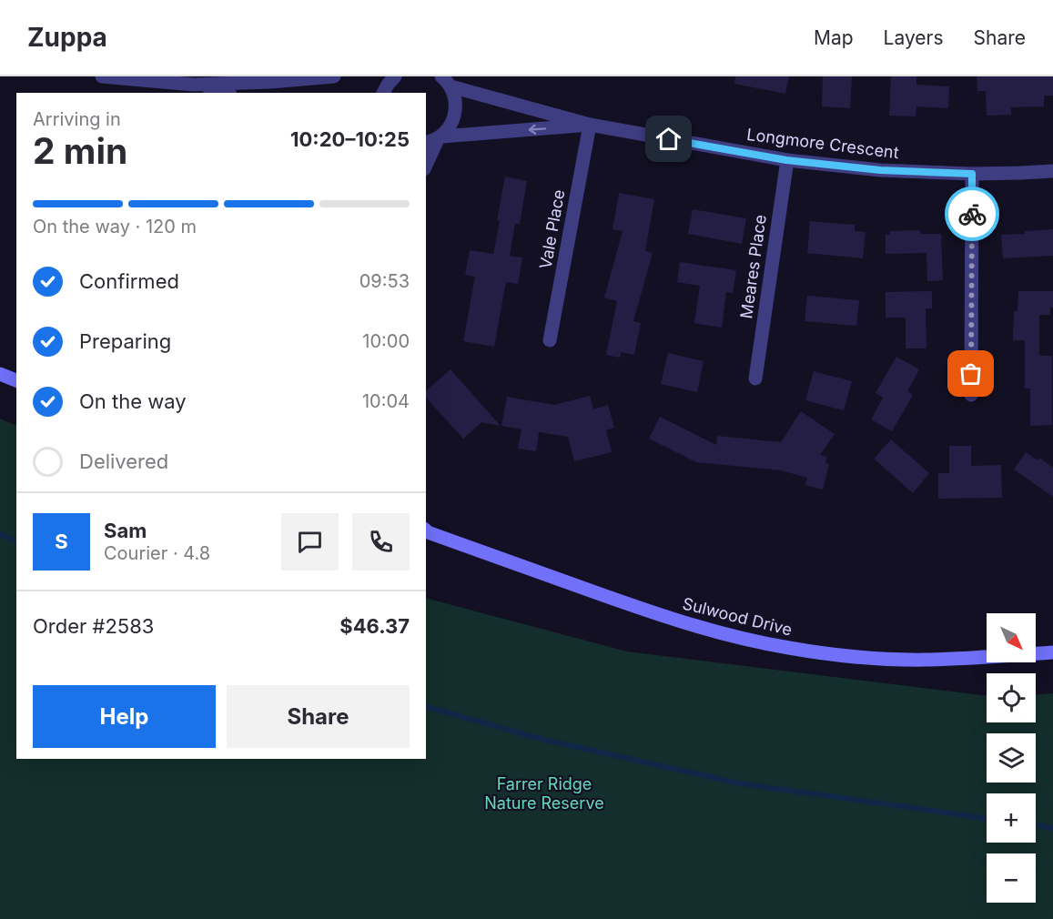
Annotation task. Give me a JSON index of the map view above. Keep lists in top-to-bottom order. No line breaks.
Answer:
{"streets":{"main road":["Sulwood Drive"],"street":["Longmore Crescent","Vale Place","Meares Place"]},"crossings":[["Longmore Crescent","Vale Place"],["Longmore Crescent","Meares Place"]],"parks":["Farrer Ridge Nature Reserve"],"north":"bottom right","page":{"header":"Zuppa","nav":["Map","Layers","Share"],"heading":["2 min","Arriving in","10:20–10:25"],"panel":["Sam","Courier · 4.8","Order #2583","$46.37"],"bar":"On the way · 120 m","list":[["Confirmed","09:53"],["Preparing","10:00"],["On the way","10:04"],"Delivered"],"round":"S","map_buttons":["+","−"],"buttons":["Help","Share"]}}
